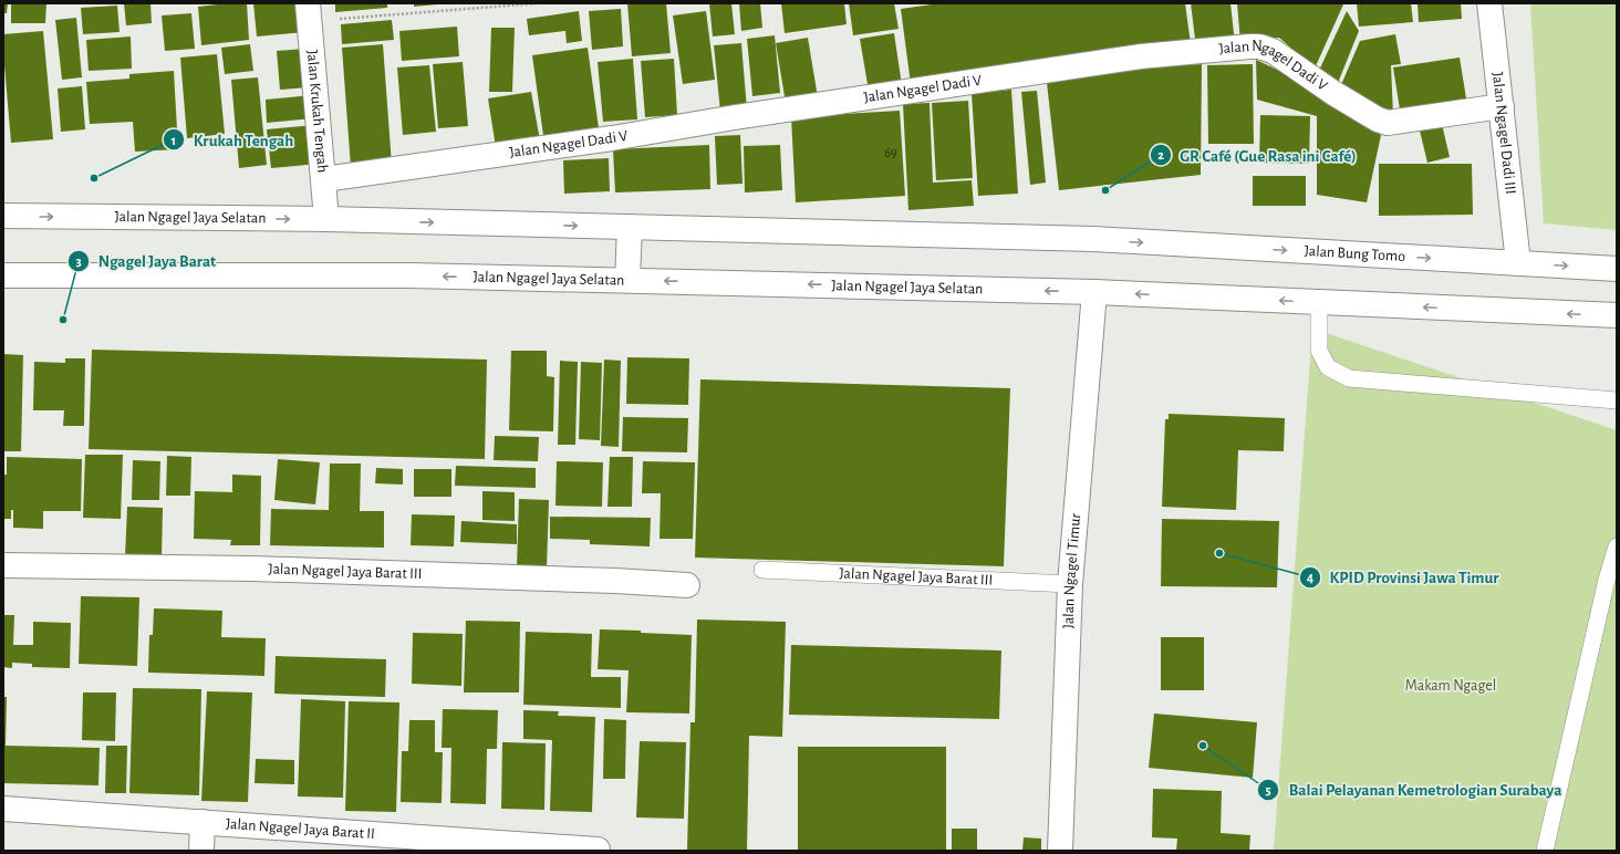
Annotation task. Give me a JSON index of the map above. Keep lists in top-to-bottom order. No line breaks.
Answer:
{"streets":{"street":["Jalan Ngagel Dadi V","Jalan Krukah Tengah","Jalan Ngagel Dadi III","Jalan Ngagel Jaya Selatan","Jalan Bung Tomo","Jalan Ngagel Jaya Barat III","Jalan Ngagel Timur","Jalan Ngagel Jaya Barat II"]},"crossings":[["Jalan Ngagel Dadi V","Jalan Krukah Tengah"],["Jalan Ngagel Dadi V","Jalan Ngagel Dadi III"],["Jalan Krukah Tengah","Jalan Ngagel Jaya Selatan"],["Jalan Ngagel Dadi III","Jalan Bung Tomo"],["Jalan Ngagel Jaya Selatan","Jalan Bung Tomo"],["Jalan Ngagel Jaya Selatan","Jalan Ngagel Timur"],["Jalan Ngagel Jaya Barat III","Jalan Ngagel Timur"]],"parks":["Makam Ngagel"],"places":["Krukah Tengah","GR Café (Gue Rasa ini Café)","Ngagel Jaya Barat","KPID Provinsi Jawa Timur","Balai Pelayanan Kemetrologian Surabaya"],"house_numbers":["69"]}
